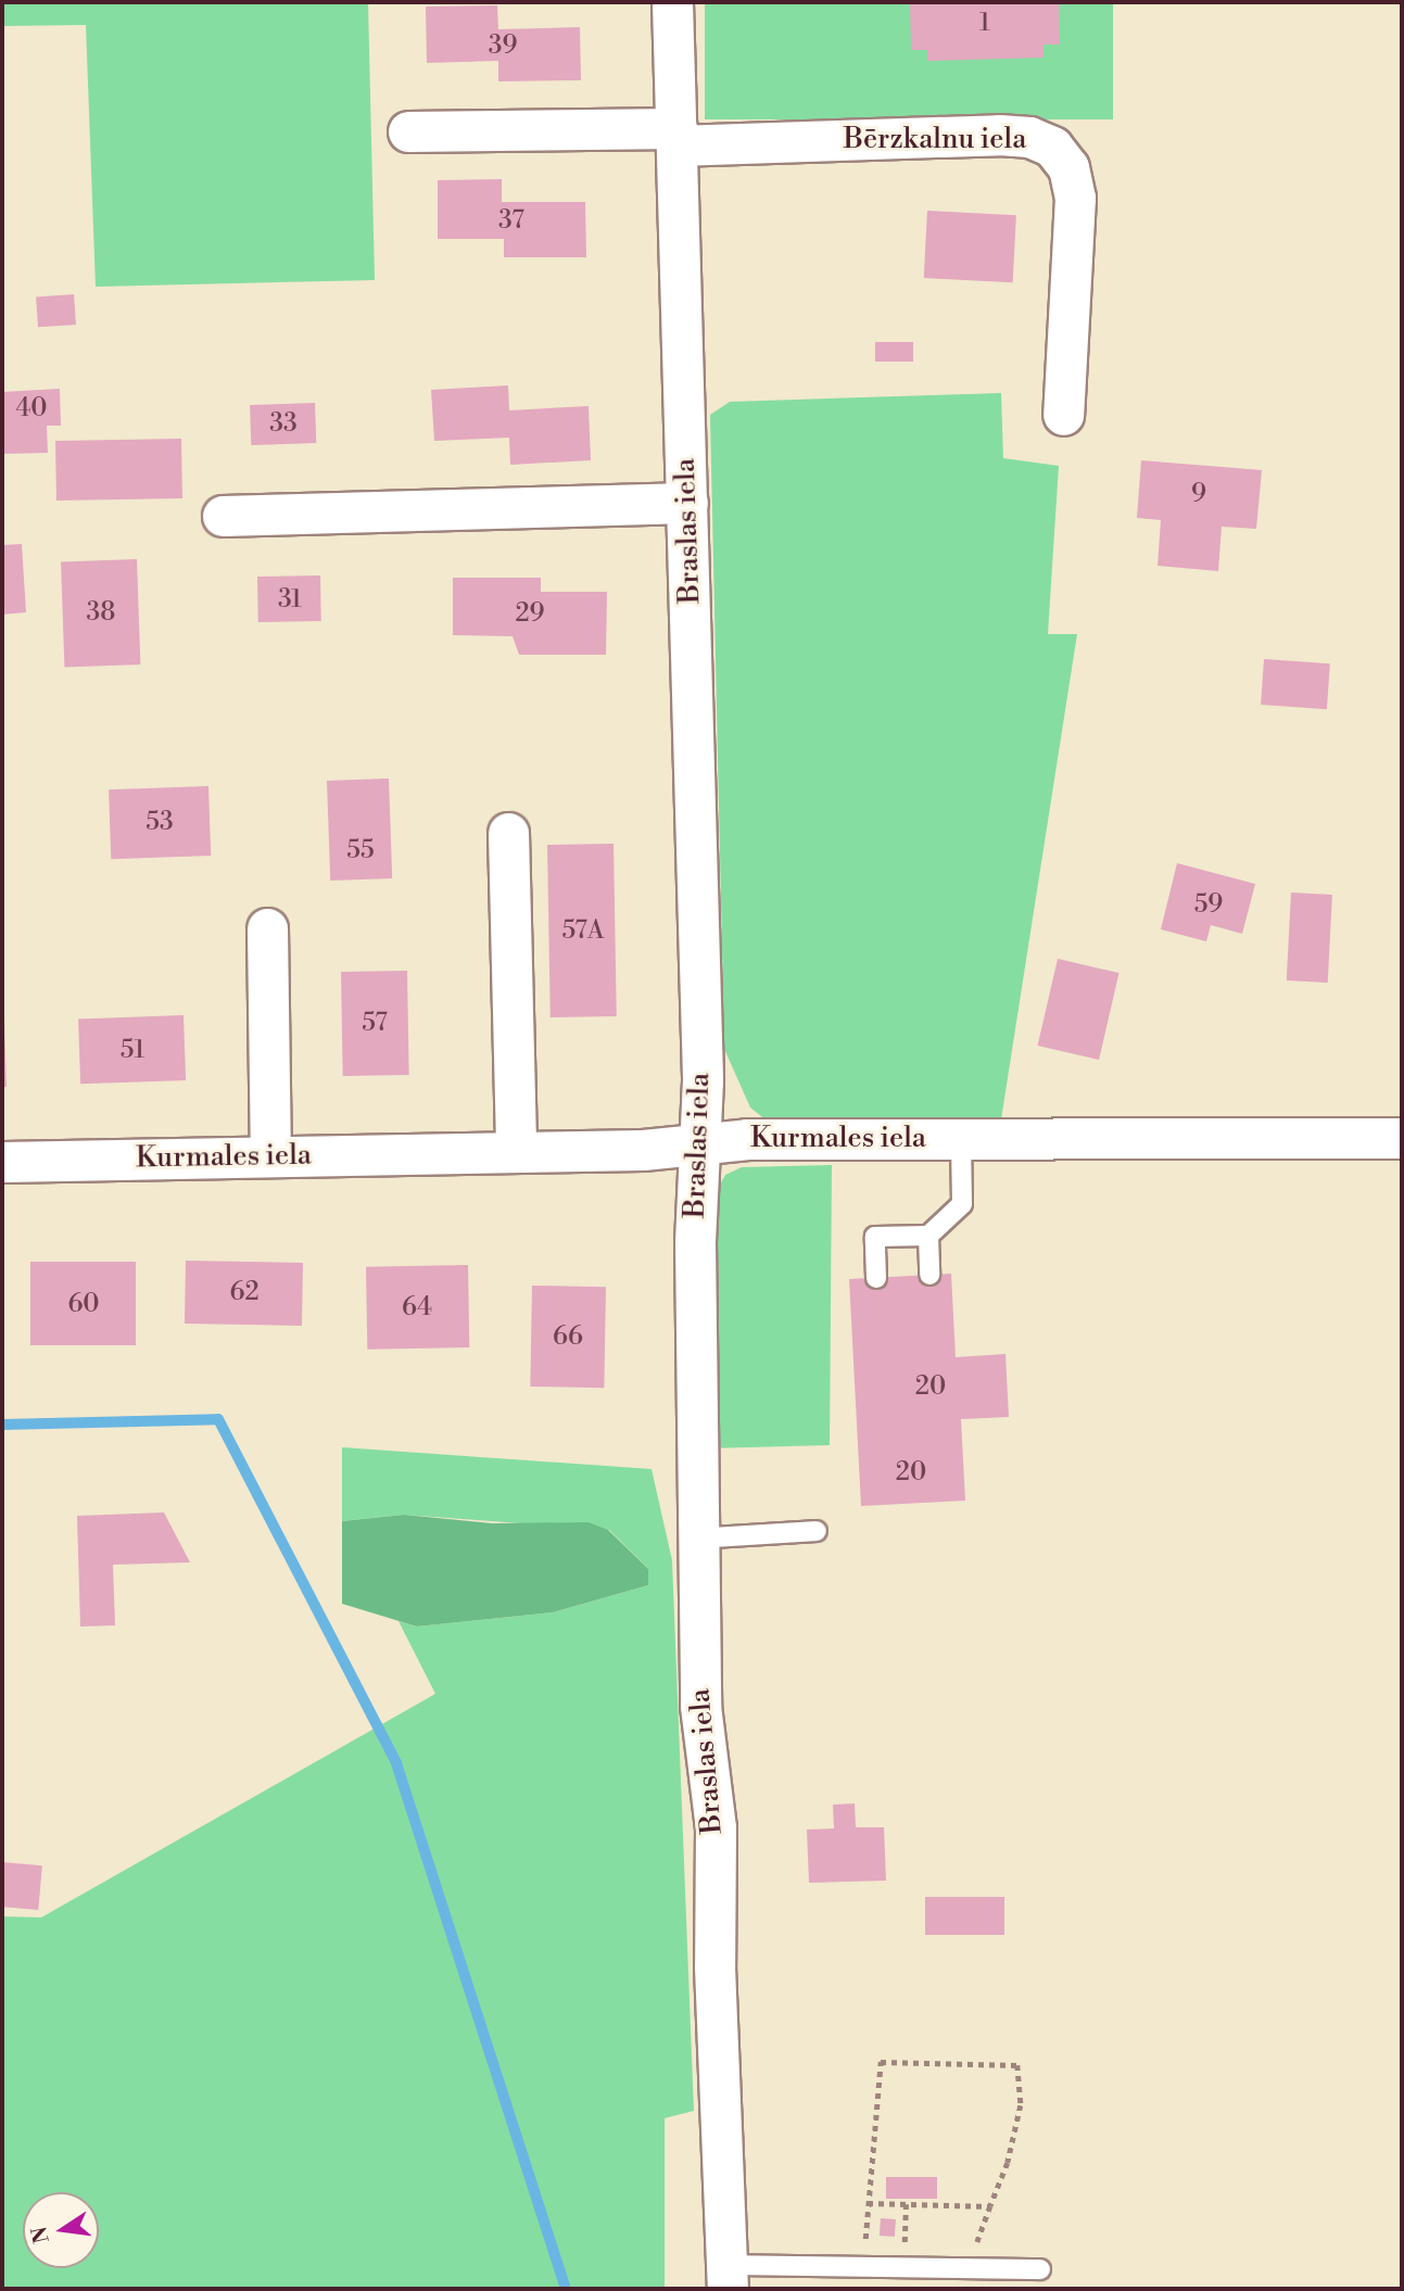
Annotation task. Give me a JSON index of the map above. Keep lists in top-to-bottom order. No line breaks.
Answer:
{"streets":{"street":["Bērzkalnu iela","Braslas iela","Kurmales iela"]},"crossings":[["Bērzkalnu iela","Braslas iela"],["Braslas iela","Kurmales iela"]],"house_numbers":["1","39","37","40","33","9","31","38","29","53","55","59","57A","57","51","62","60","64","66","20","20"],"north":"left"}
